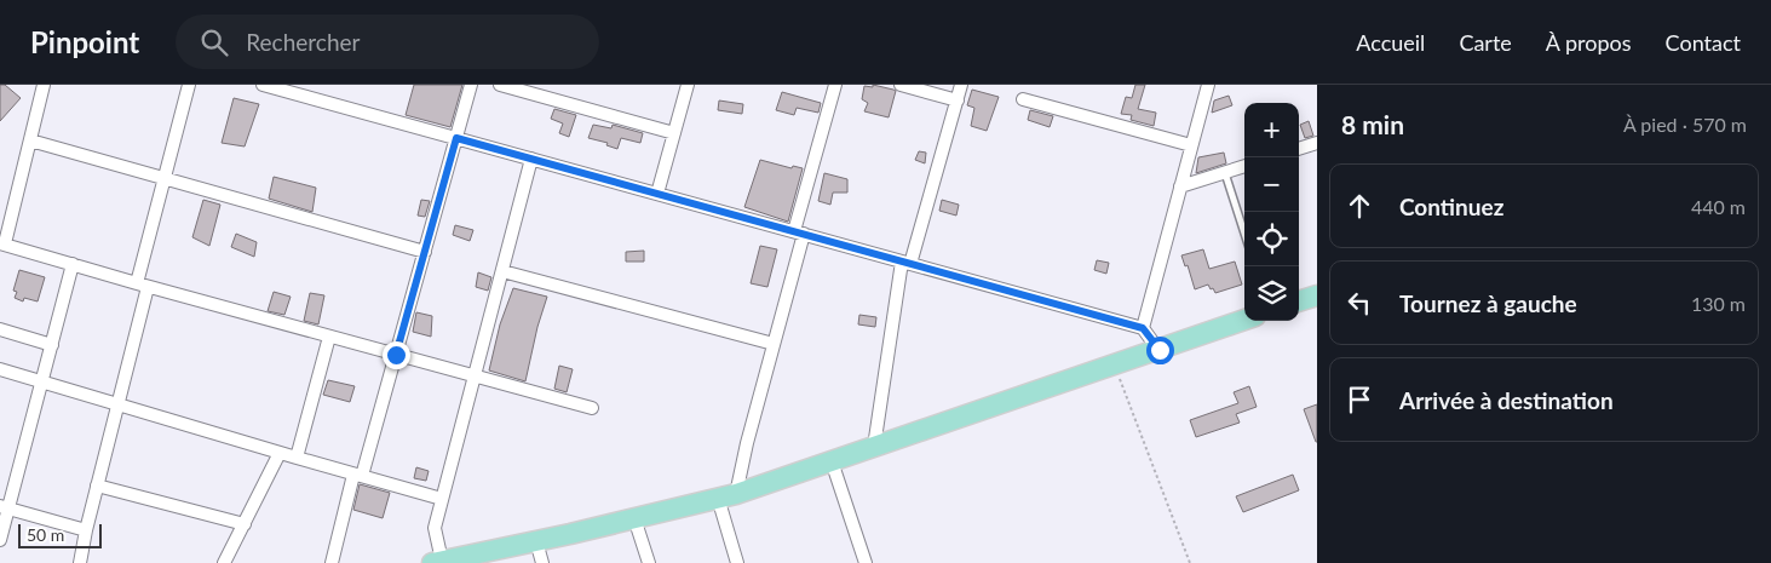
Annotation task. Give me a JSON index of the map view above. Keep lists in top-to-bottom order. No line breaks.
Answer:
{"scale_bar":"50 m","page":{"header":"Pinpoint","search":"Rechercher","nav":["Accueil","Carte","À propos","Contact"],"heading":["8 min","À pied · 570 m"],"map_buttons":["+","−"],"list":[["Continuez","440 m"],["Tournez à gauche","130 m"],"Arrivée à destination"],"scale":"50 m"}}
